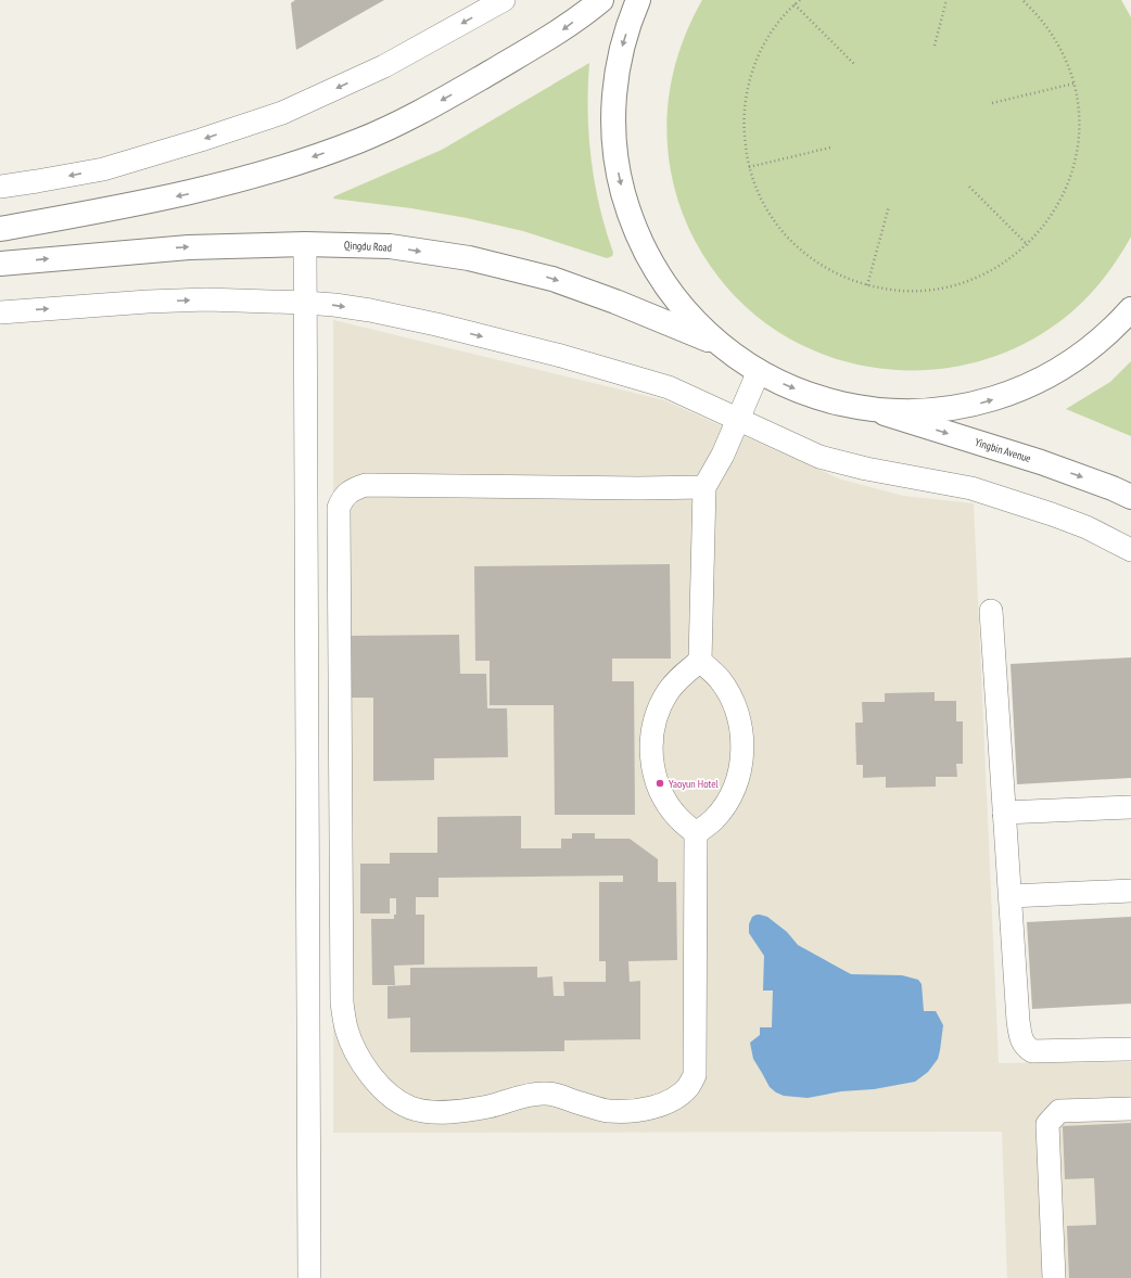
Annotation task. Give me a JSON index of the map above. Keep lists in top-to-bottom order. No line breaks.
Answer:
{"streets":{"main road":["Qingdu Road","Yingbin Avenue"]},"one_way":["Qingdu Road","Yingbin Avenue"],"places":["Yaoyun Hotel"]}
